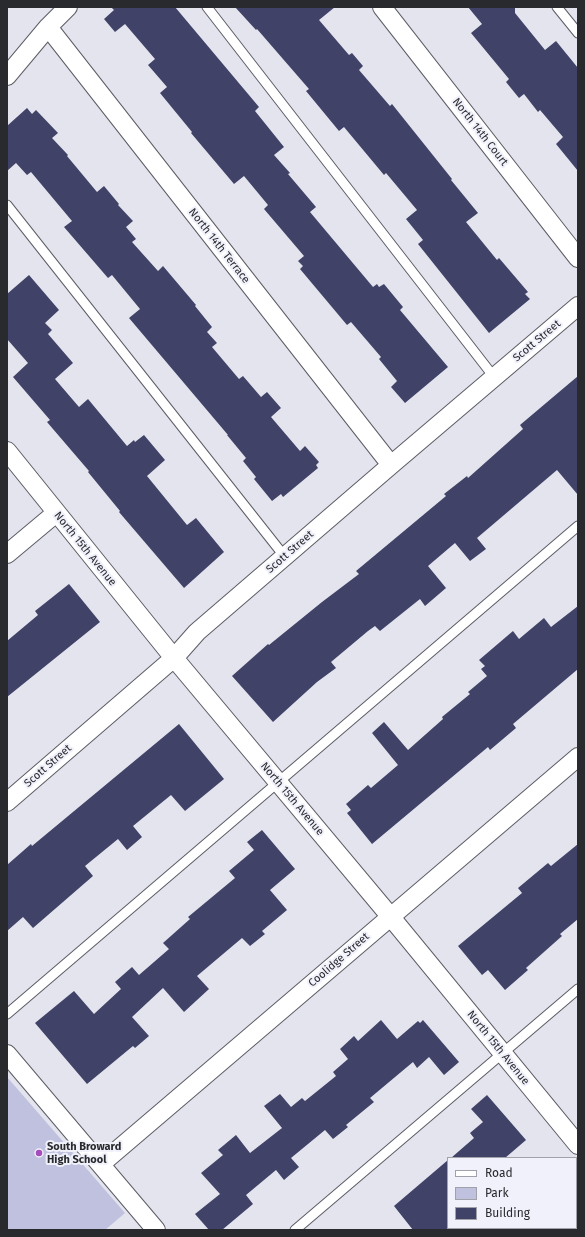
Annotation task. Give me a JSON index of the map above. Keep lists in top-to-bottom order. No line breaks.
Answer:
{"streets":{"street":["North 14th Court","North 14th Terrace","Scott Street","North 15th Avenue","Coolidge Street"]},"crossings":[["North 14th Terrace","Scott Street"],["Scott Street","North 15th Avenue"],["North 15th Avenue","Coolidge Street"]],"places":["South Broward High School"],"legend":["Road","Park","Building"]}
